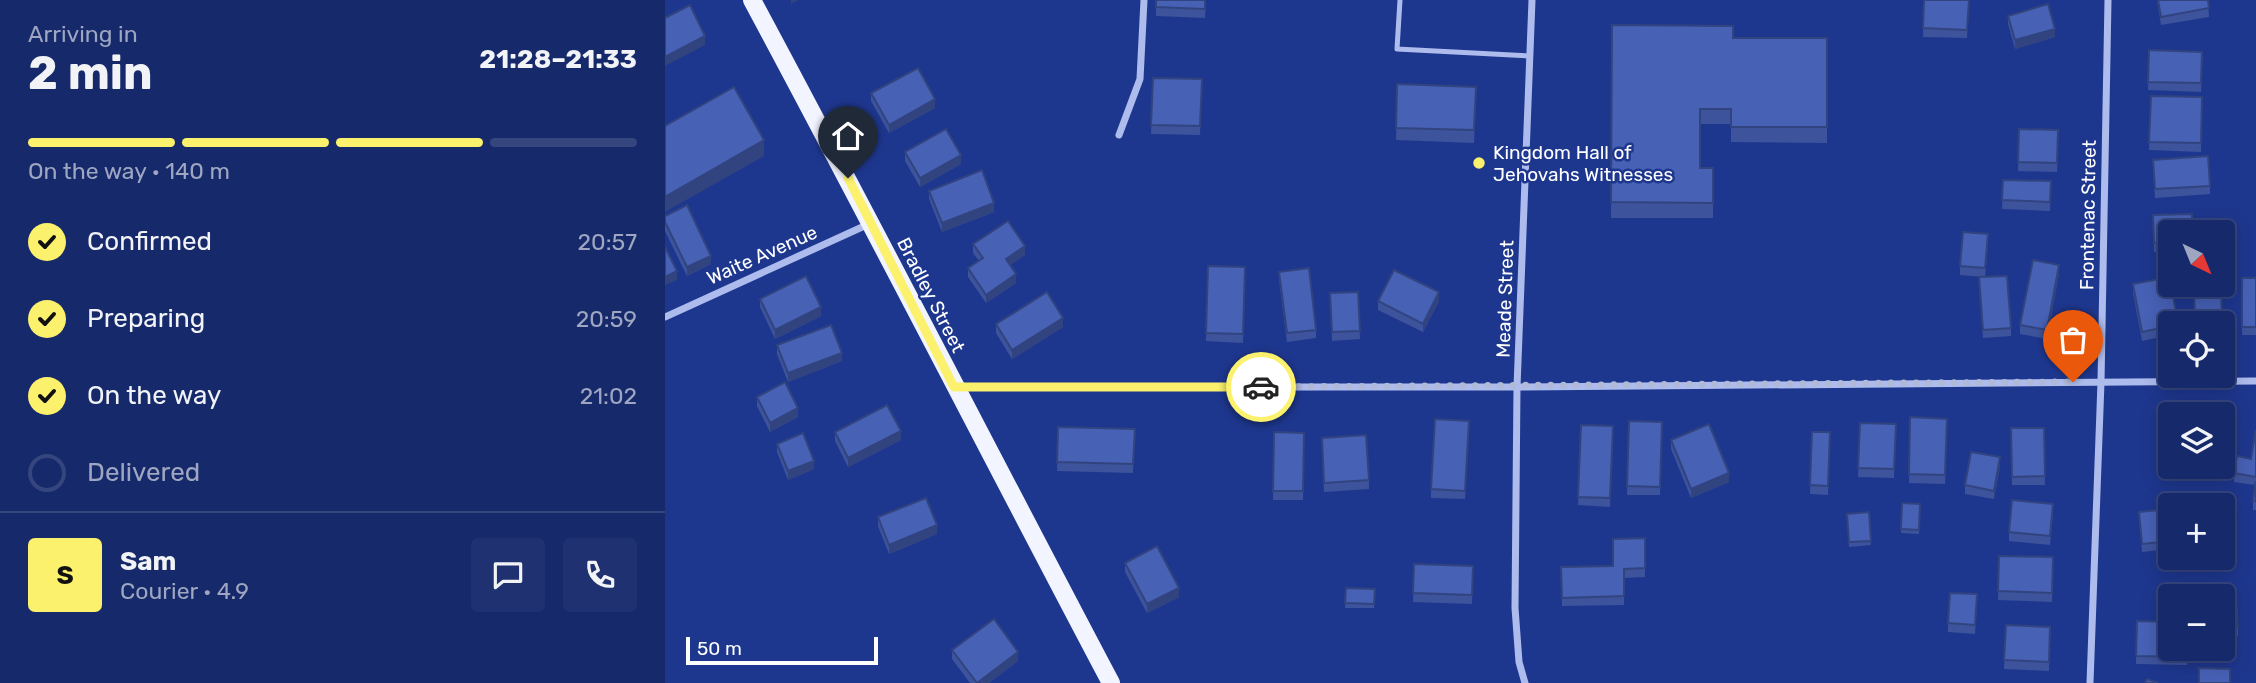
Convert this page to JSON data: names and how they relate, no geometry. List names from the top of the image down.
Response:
{
  "streets": {
    "main road": ["Bradley Street"],
    "street": ["Frontenac Street", "Waite Avenue", "Meade Street"]
  },
  "crossings": [
    ["Waite Avenue", "Bradley Street"]
  ],
  "places": ["Kingdom Hall of Jehovahs Witnesses"],
  "scale_bar": "50 m",
  "north": "bottom right",
  "page": {
    "heading": ["2 min", "Arriving in", "21:28–21:33"],
    "panel": ["Sam", "Courier · 4.9"],
    "bar": "On the way · 140 m",
    "list": [
      ["Confirmed", "20:57"],
      ["Preparing", "20:59"],
      ["On the way", "21:02"],
      "Delivered"
    ],
    "map_buttons": ["+", "−"],
    "round": "S",
    "scale": "50 m"
  }
}
